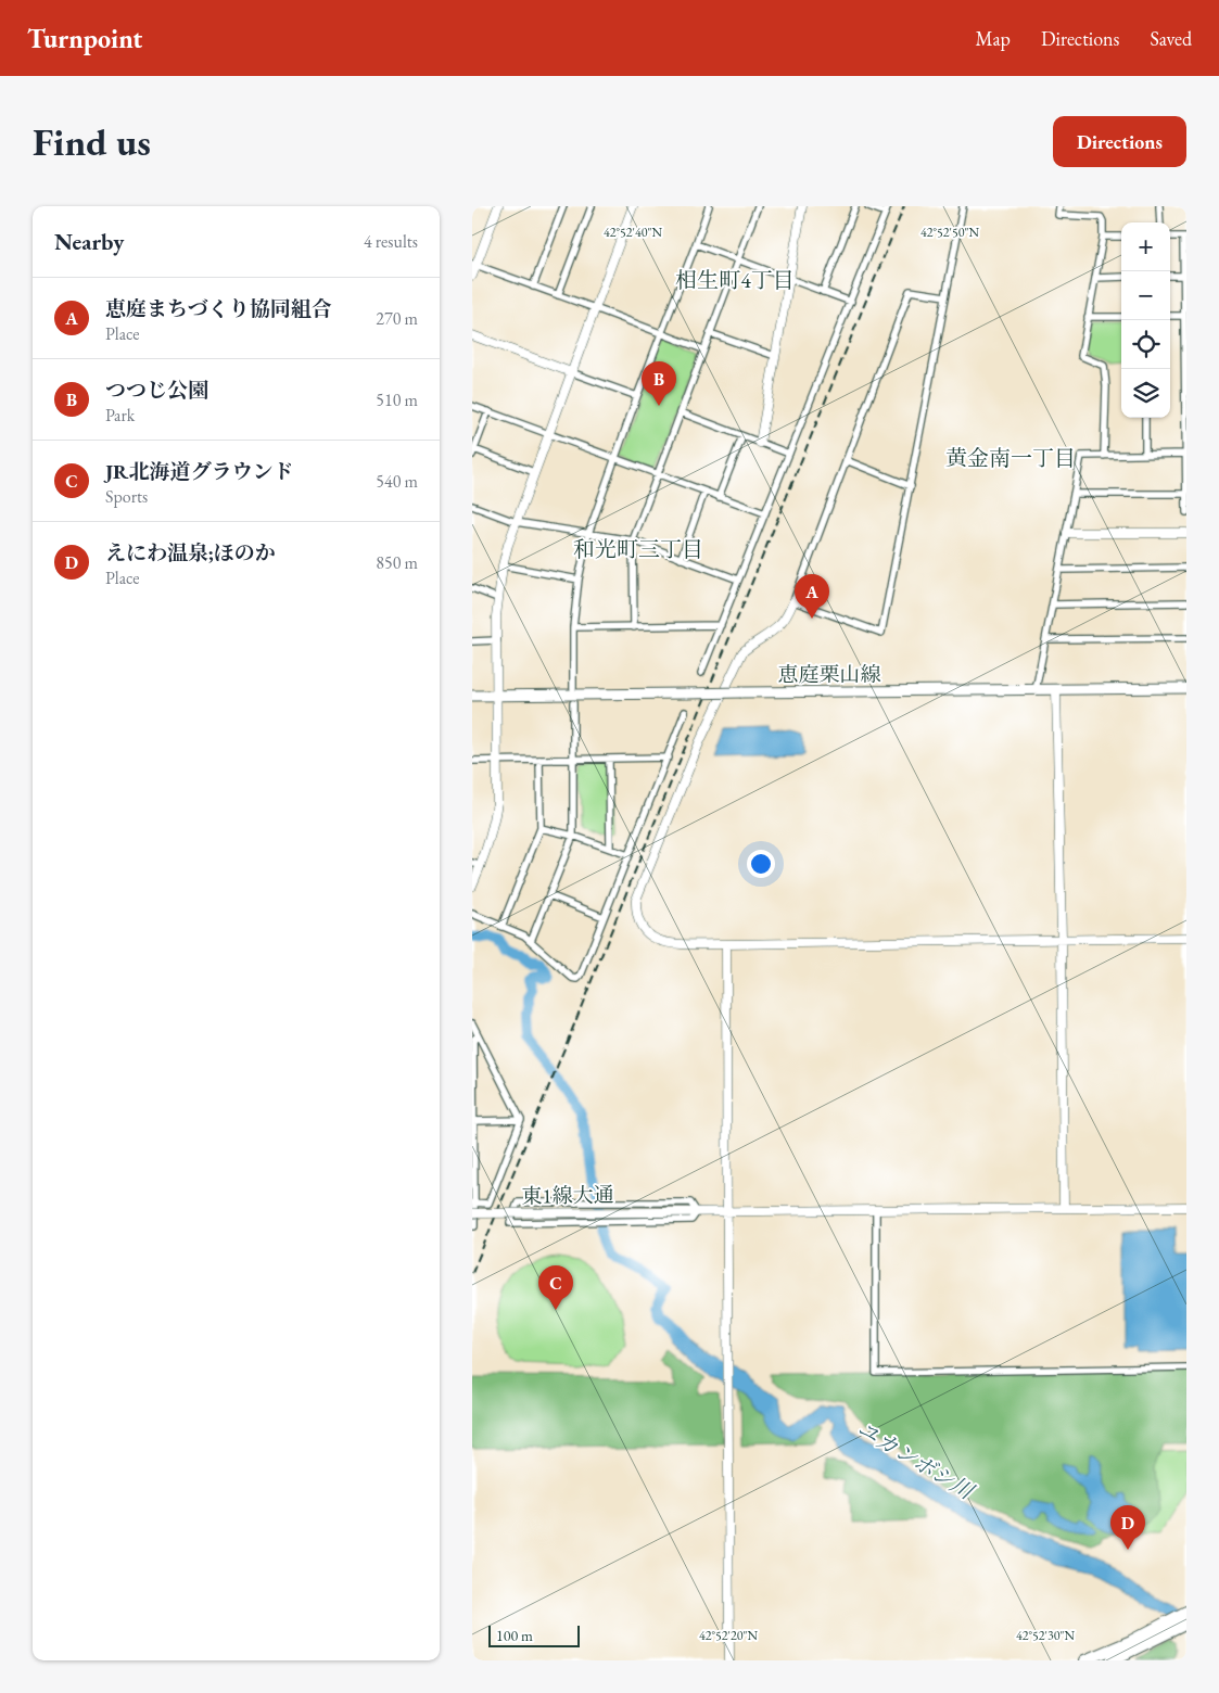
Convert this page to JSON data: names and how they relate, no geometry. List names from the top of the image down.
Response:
{
  "streets": {
    "main road": ["恵庭栗山線"],
    "street": ["東1線大通"]
  },
  "districts": ["相生町4丁目", "黄金南一丁目", "和光町三丁目"],
  "water": ["ユカンボシ川"],
  "scale_bar": "100 m",
  "page": {
    "header": "Turnpoint",
    "nav": ["Map", "Directions", "Saved"],
    "buttons": "Directions",
    "title": "Find us",
    "heading": ["Nearby", "4 results"],
    "map_buttons": ["+", "−"],
    "list": [
      {
        "mark": "A",
        "name": "恵庭まちづくり協同組合",
        "note": "Place",
        "value": "270 m"
      },
      {
        "mark": "B",
        "name": "つつじ公園",
        "note": "Park",
        "value": "510 m"
      },
      {
        "mark": "C",
        "name": "JR北海道グラウンド",
        "note": "Sports",
        "value": "540 m"
      },
      {
        "mark": "D",
        "name": "えにわ温泉;ほのか",
        "note": "Place",
        "value": "850 m"
      }
    ],
    "pins": [
      "B",
      "A",
      "C",
      "D"
    ],
    "scale": "100 m"
  },
  "coordinates": [
    "42°52'40\"N",
    "42°52'50\"N",
    "42°52'20\"N",
    "42°52'30\"N"
  ]
}
